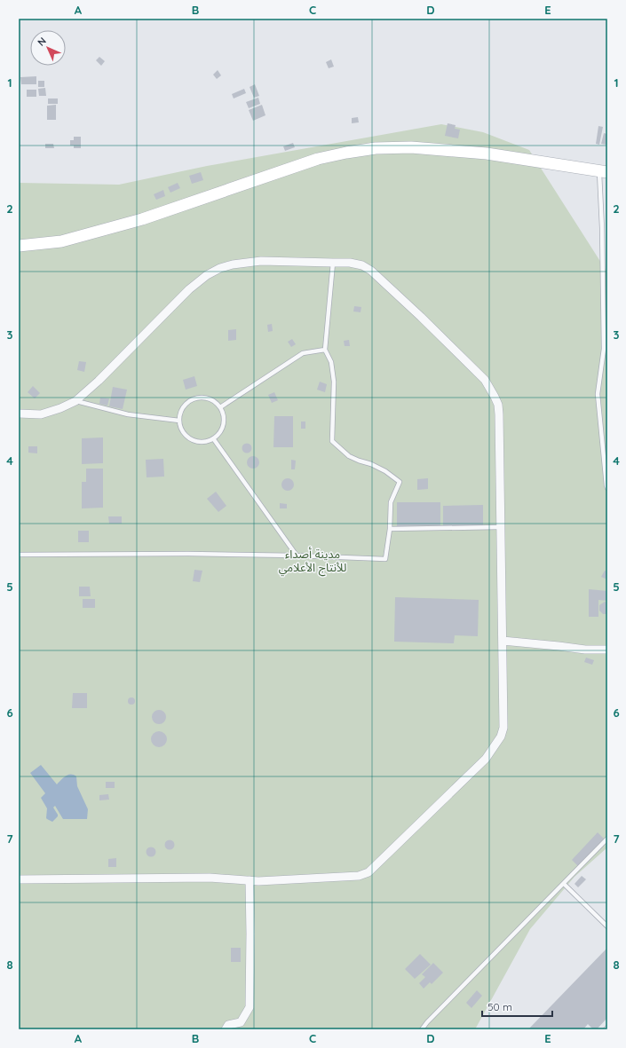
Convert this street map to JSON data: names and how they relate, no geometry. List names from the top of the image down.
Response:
{
  "parks": ["مدينة أصداء للأنتاج الأعلامي"],
  "scale_bar": "50 m",
  "north": "top left",
  "grid": {
    "columns": [
      "A",
      "B",
      "C",
      "D",
      "E"
    ],
    "rows": [
      "1",
      "2",
      "3",
      "4",
      "5",
      "6",
      "7",
      "8"
    ]
  }
}
